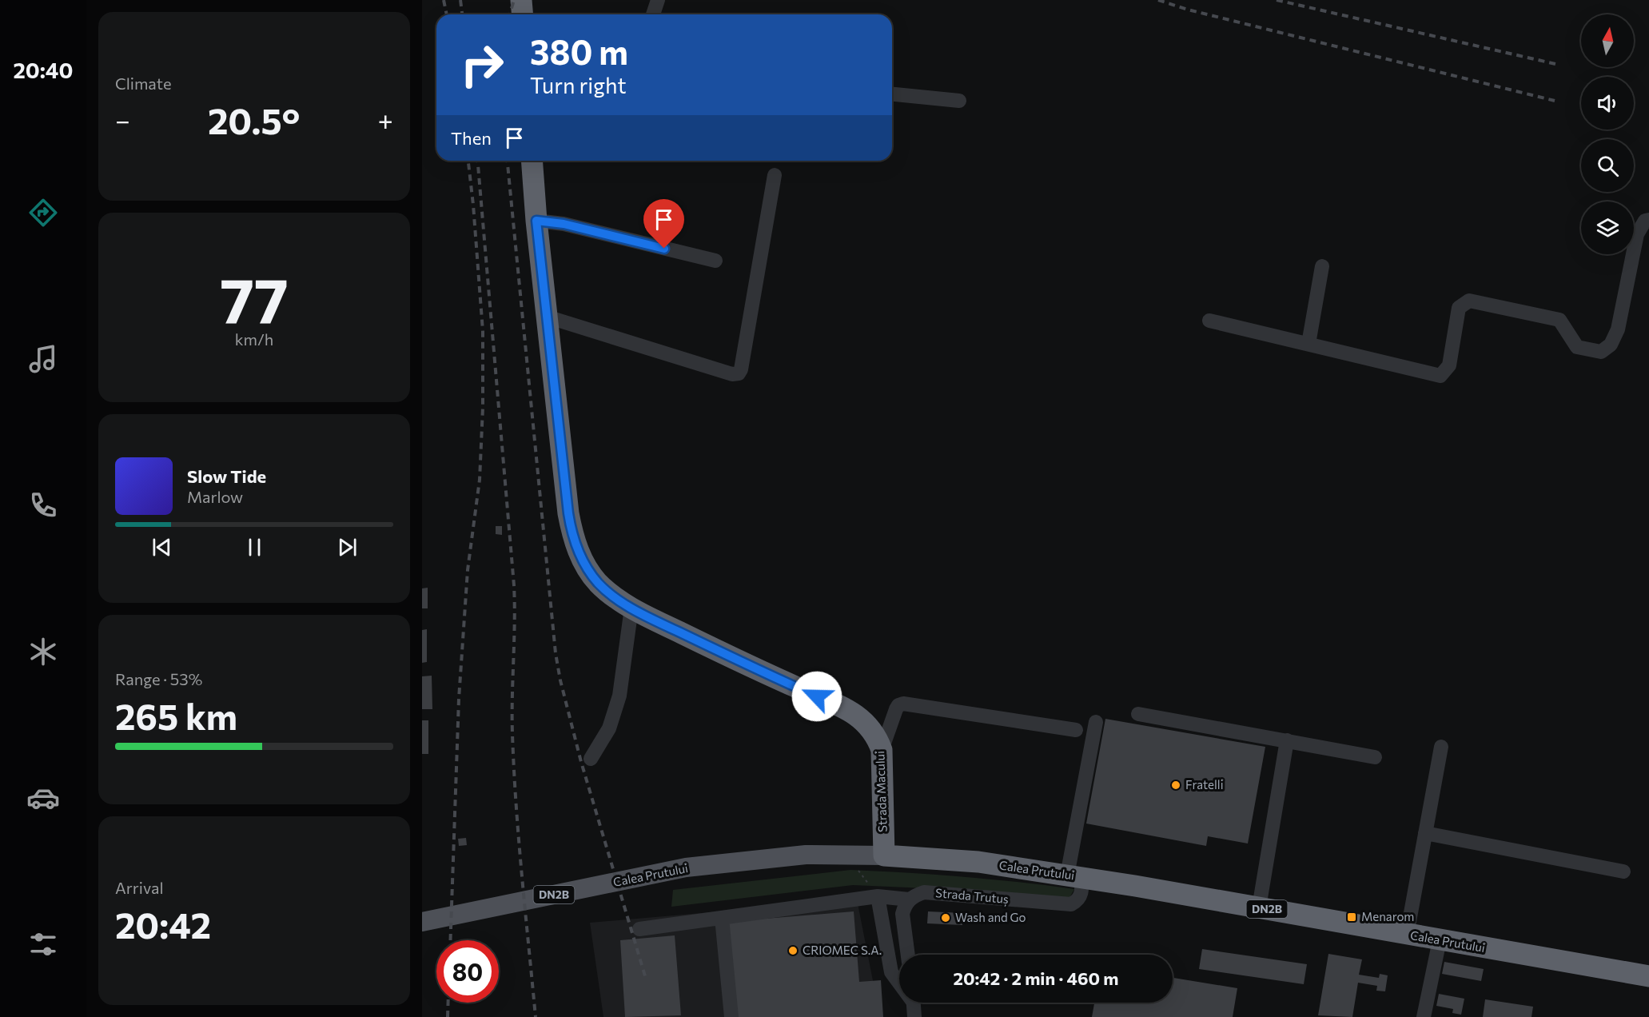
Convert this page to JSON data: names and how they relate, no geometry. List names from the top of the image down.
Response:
{
  "streets": {
    "highway": ["Strada Macului", "Calea Prutului", "DN2B"],
    "street": ["Strada Trutuș"]
  },
  "crossings": [
    ["Strada Macului", "Calea Prutului"],
    ["Calea Prutului", "Strada Trutuș"]
  ],
  "places": {
    "other": ["Fratelli", "Wash and Go", "CRIOMEC S.A."],
    "transit": ["Menarom"]
  },
  "north": "top",
  "page": {
    "tabs": "20:40",
    "tile": [
      "Climate",
      ["77", "km/h"],
      ["Range · 53%", "265 km"],
      ["Arrival", "20:42"]
    ],
    "turn": ["380 m", "Turn right"],
    "heat": ["−", "20.5°", "+"],
    "then": "Then",
    "song": ["Slow Tide", "Marlow"],
    "limit": "80",
    "trip": "20:42 · 2 min · 460 m"
  }
}
